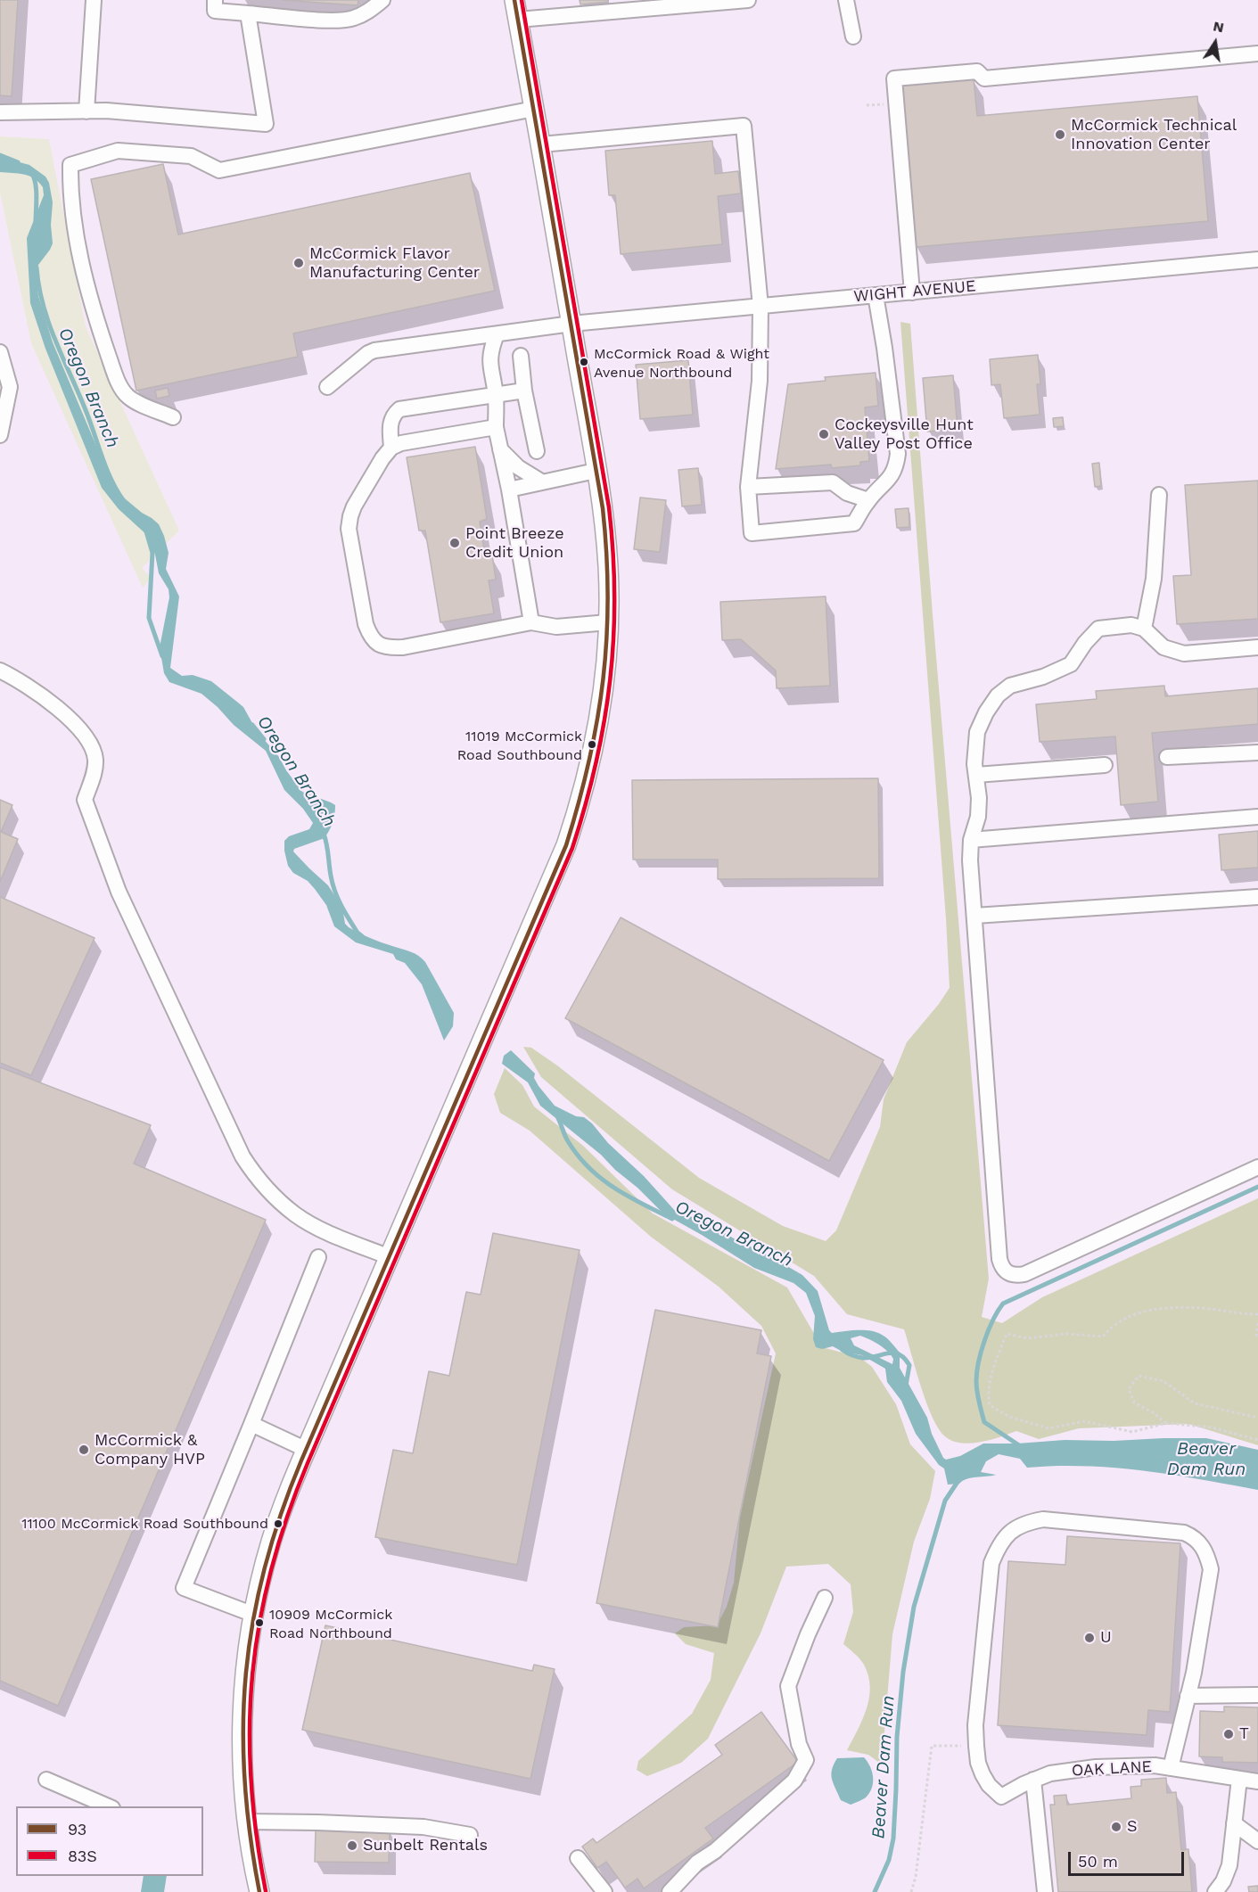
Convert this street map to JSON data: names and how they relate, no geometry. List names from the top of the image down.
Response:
{
  "streets": {
    "street": ["WIGHT AVENUE", "OAK LANE"]
  },
  "water": ["Oregon Branch", "Beaver Dam Run"],
  "places": [
    "McCormick Technical Innovation Center",
    "McCormick Flavor Manufacturing Center",
    "McCormick Road & Wight Avenue Northbound",
    "Cockeysville Hunt Valley Post Office",
    "Point Breeze Credit Union",
    "11019 McCormick Road Southbound",
    "McCormick & Company HVP",
    "11100 McCormick Road Southbound",
    "10909 McCormick Road Northbound",
    "U",
    "T",
    "S",
    "Sunbelt Rentals"
  ],
  "lines": ["transit line 93", "transit line 83S"],
  "legend": ["93", "83S"],
  "scale_bar": "50 m",
  "north": "top"
}
